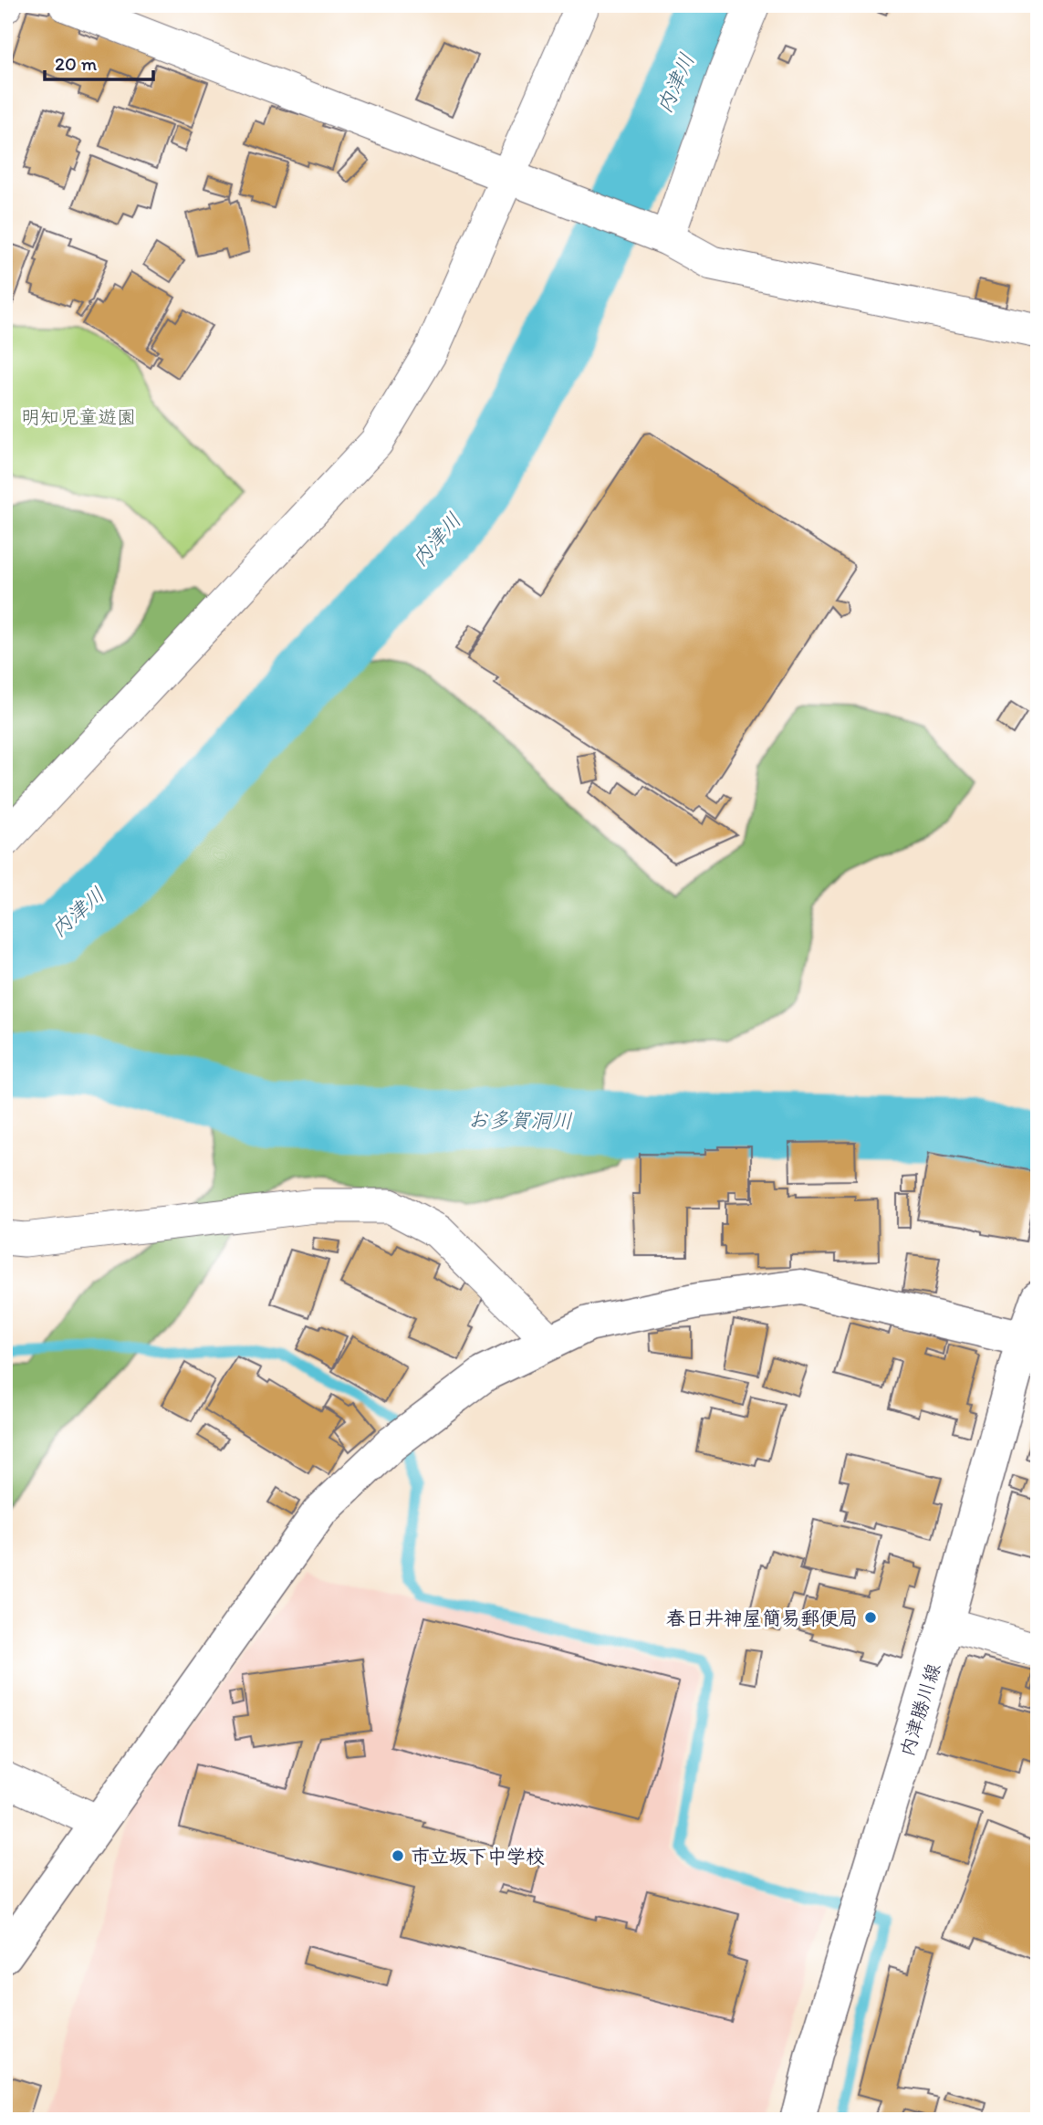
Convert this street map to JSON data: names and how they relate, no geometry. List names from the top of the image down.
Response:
{
  "streets": {
    "street": ["内津勝川線"]
  },
  "water": ["内津川", "お多賀洞川"],
  "parks": ["明知児童遊園"],
  "places": ["春日井神屋簡易郵便局", "市立坂下中学校"],
  "scale_bar": "20 m"
}
